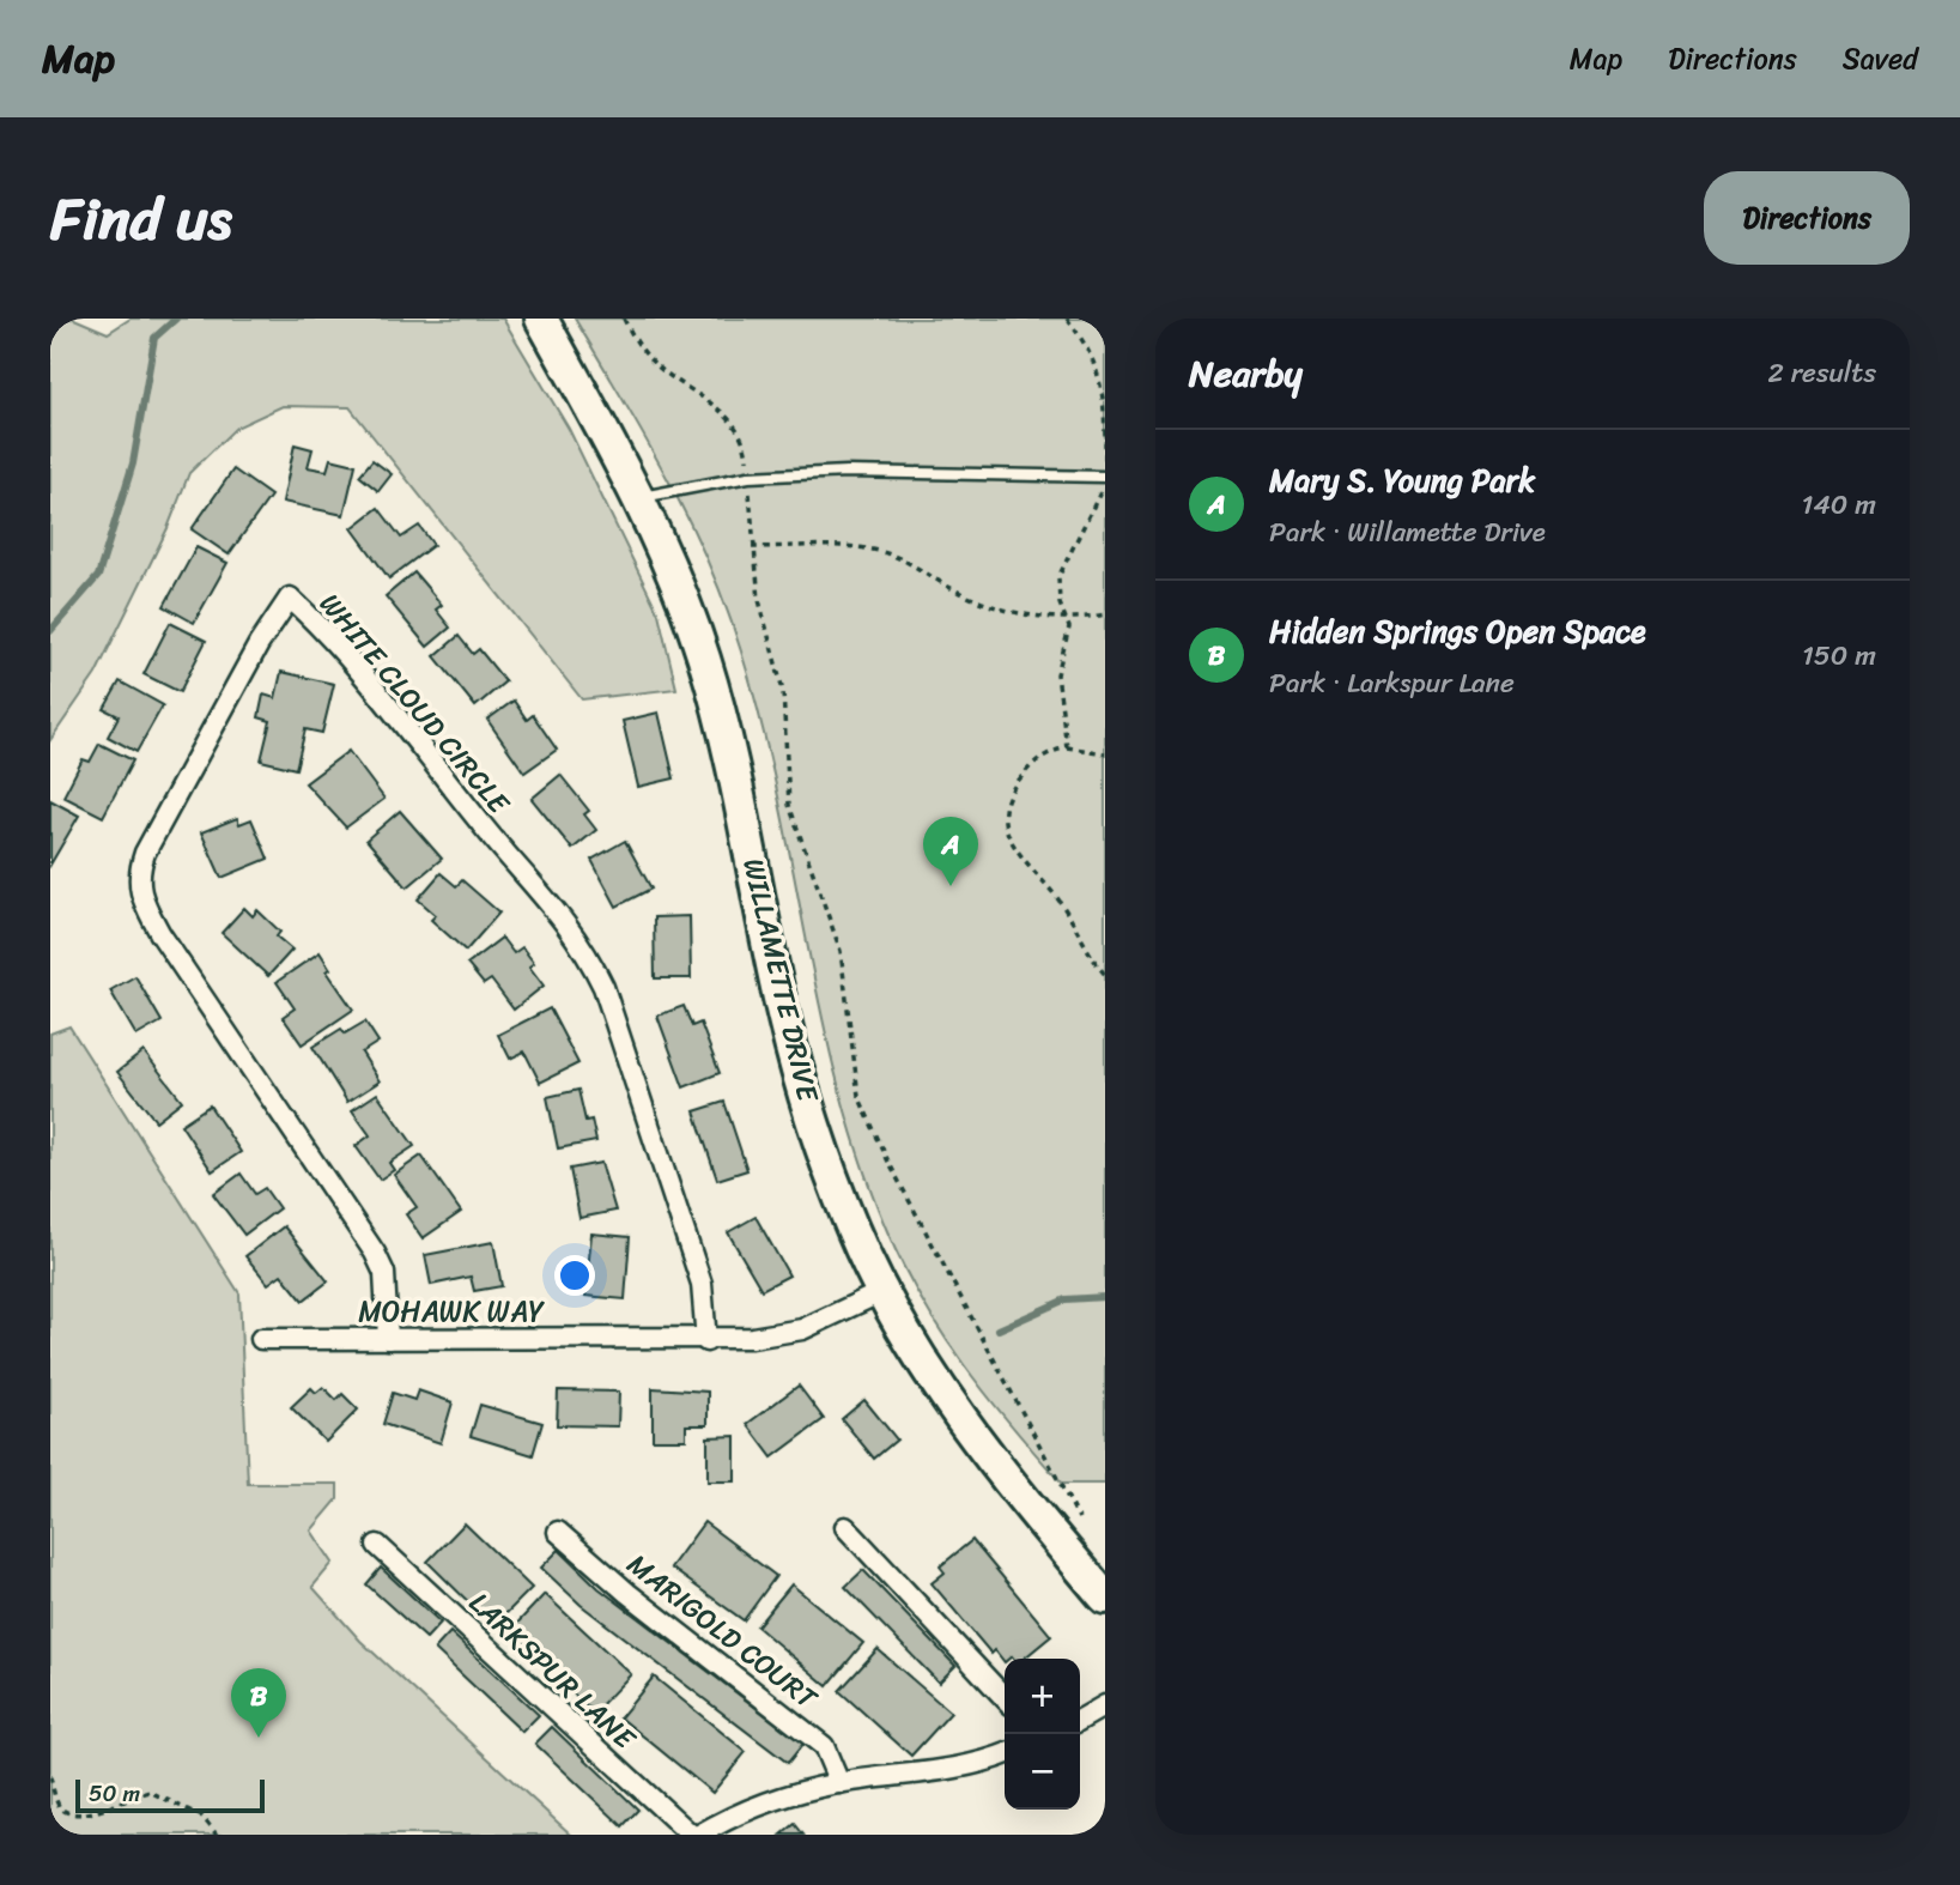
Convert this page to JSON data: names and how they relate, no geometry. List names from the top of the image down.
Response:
{
  "streets": {
    "main road": ["WILLAMETTE DRIVE"],
    "street": [
      "WHITE CLOUD CIRCLE",
      "MOHAWK WAY",
      "MARIGOLD COURT",
      "LARKSPUR LANE"
    ]
  },
  "crossings": [
    ["WHITE CLOUD CIRCLE", "MOHAWK WAY"],
    ["WILLAMETTE DRIVE", "MOHAWK WAY"]
  ],
  "scale_bar": "50 m",
  "page": {
    "header": "Map",
    "nav": ["Map", "Directions", "Saved"],
    "title": "Find us",
    "buttons": "Directions",
    "heading": ["Nearby", "2 results"],
    "list": [
      {
        "mark": "A",
        "name": "Mary S. Young Park",
        "note": "Park · Willamette Drive",
        "value": "140 m"
      },
      {
        "mark": "B",
        "name": "Hidden Springs Open Space",
        "note": "Park · Larkspur Lane",
        "value": "150 m"
      }
    ],
    "pins": ["A", "B"],
    "map_buttons": ["+", "−"],
    "scale": "50 m"
  }
}
